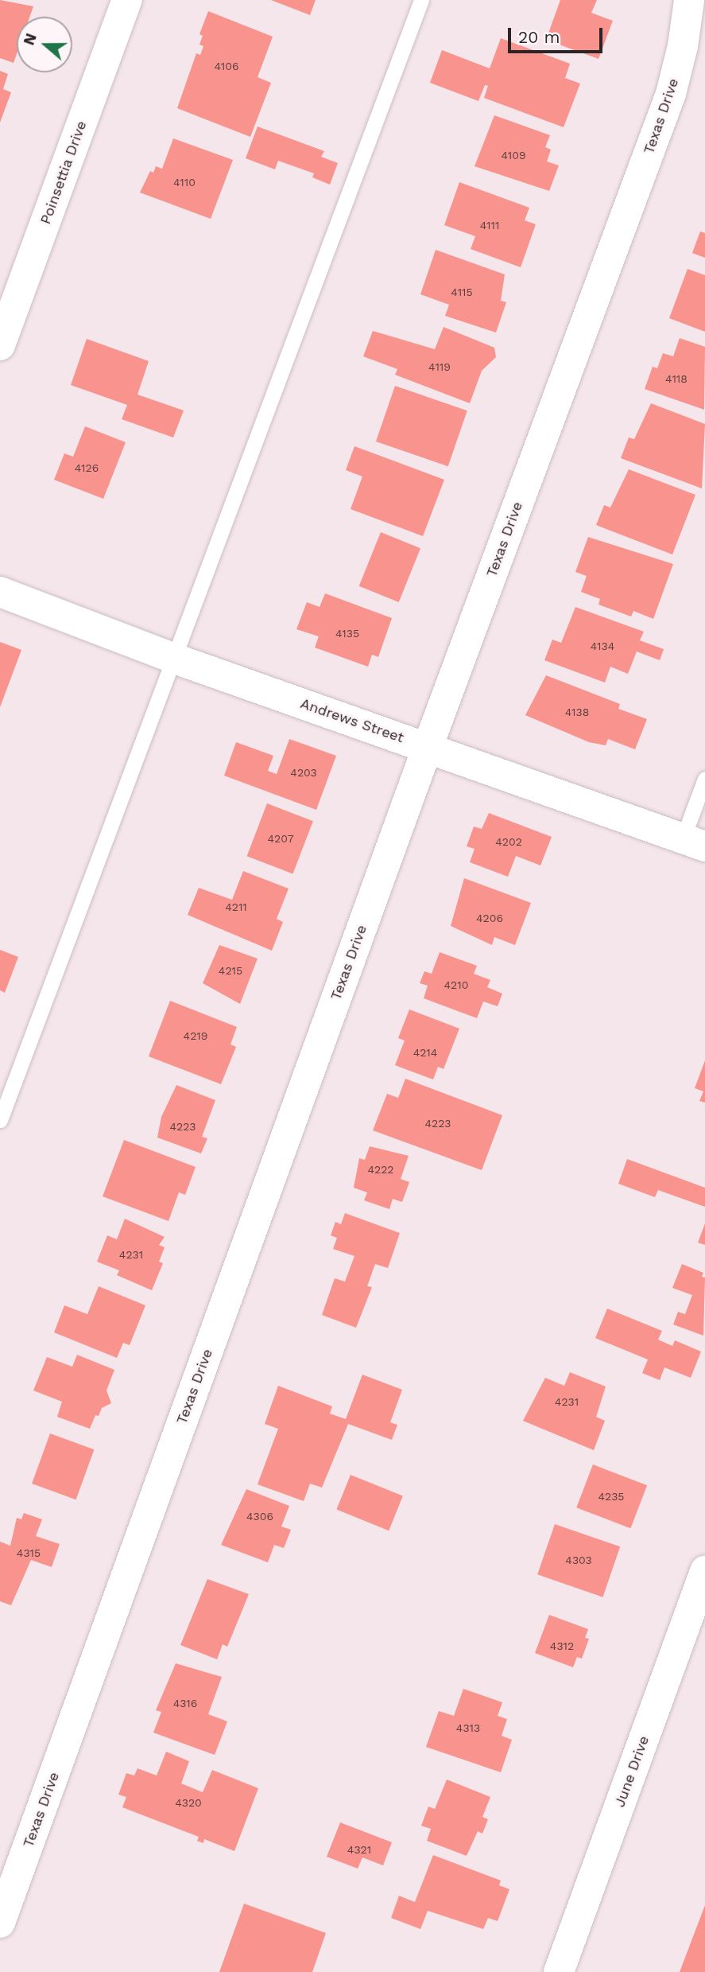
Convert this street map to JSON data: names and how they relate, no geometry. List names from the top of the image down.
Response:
{
  "streets": {
    "street": [
      "Texas Drive",
      "Poinsettia Drive",
      "Andrews Street",
      "June Drive"
    ]
  },
  "crossings": [
    ["Texas Drive", "Andrews Street"]
  ],
  "house_numbers": [
    "4106",
    "4109",
    "4110",
    "4111",
    "4115",
    "4119",
    "4118",
    "4126",
    "4135",
    "4134",
    "4138",
    "4203",
    "4207",
    "4202",
    "4211",
    "4206",
    "4215",
    "4210",
    "4219",
    "4214",
    "4223",
    "4223",
    "4222",
    "4231",
    "4231",
    "4235",
    "4306",
    "4315",
    "4303",
    "4312",
    "4316",
    "4313",
    "4320",
    "4321"
  ],
  "scale_bar": "20 m",
  "north": "left"
}
